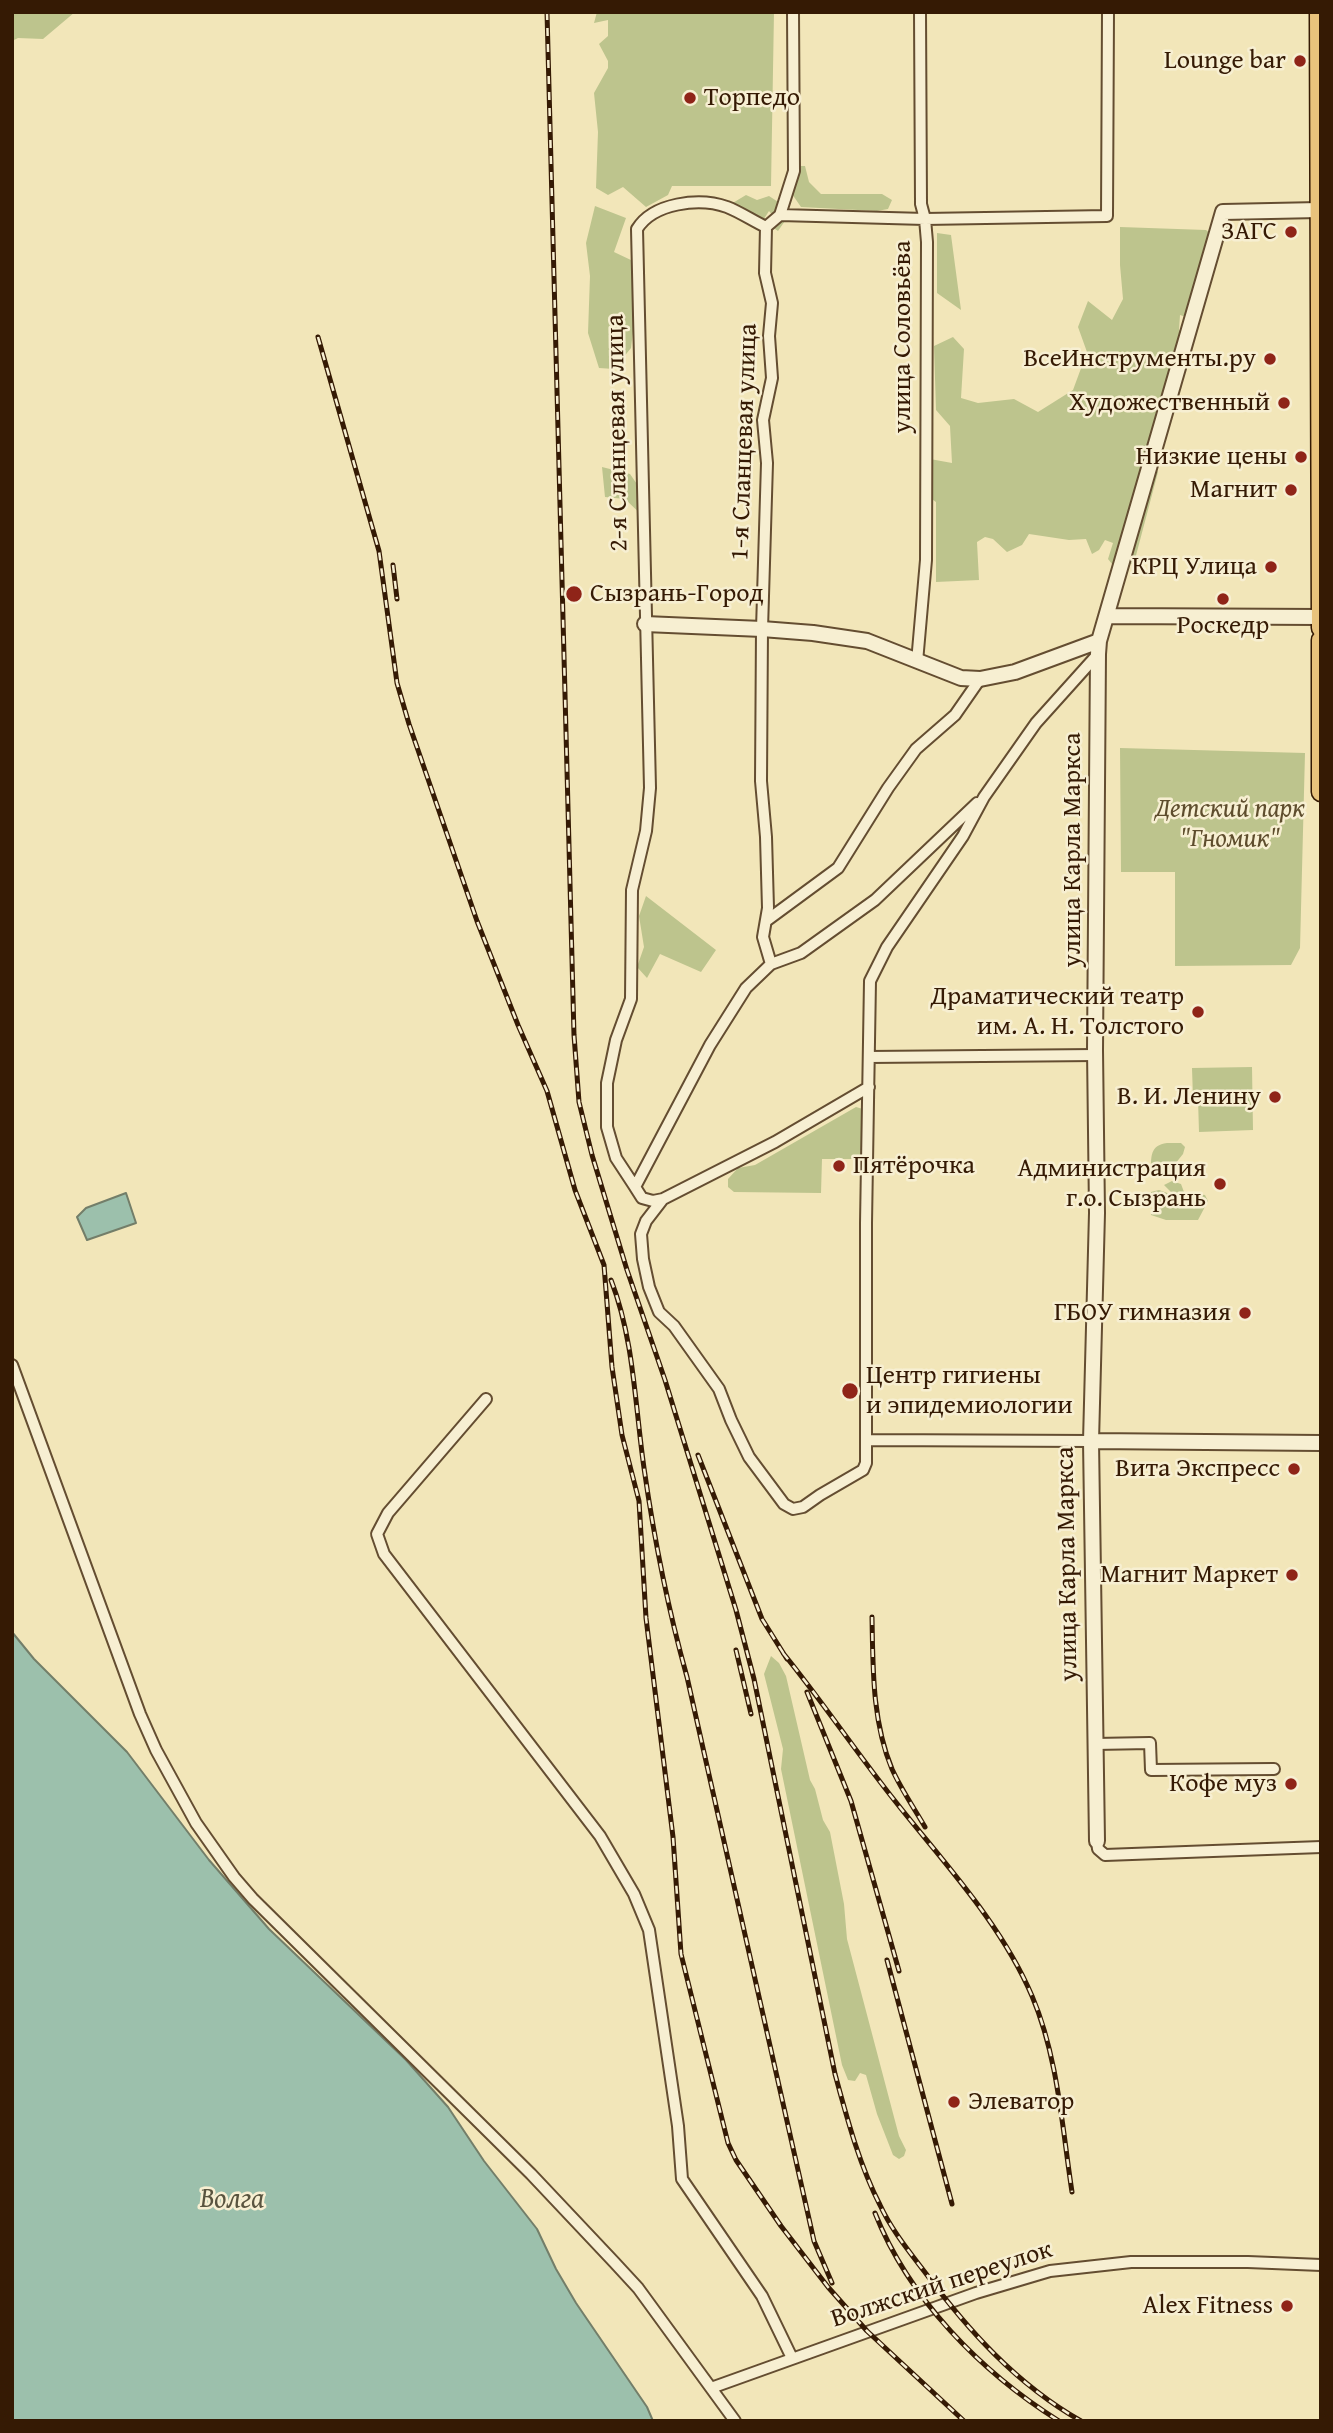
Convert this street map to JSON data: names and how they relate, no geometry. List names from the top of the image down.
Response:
{
  "streets": {
    "street": [
      "улица Соловьёва",
      "2-я Сланцевая улица",
      "1-я Сланцевая улица",
      "улица Карла Маркса",
      "Волжский переулок"
    ]
  },
  "crossings": [
    ["2-я Сланцевая улица", "1-я Сланцевая улица"]
  ],
  "water": ["Волга"],
  "parks": ["Детский парк \"Гномик\""],
  "places": [
    "Lounge bar",
    "Торпедо",
    "ЗАГС",
    "ВсеИнструменты.ру",
    "Художественный",
    "Низкие цены",
    "Магнит",
    "КРЦ Улица",
    "Сызрань-Город",
    "Роскедр",
    "Драматический театр им. А. Н. Толстого",
    "В. И. Ленину",
    "Пятёрочка",
    "Администрация г.о. Сызрань",
    "ГБОУ гимназия",
    "Центр гигиены и эпидемиологии",
    "Вита Экспресс",
    "Магнит Маркет",
    "Кофе муз",
    "Элеватор",
    "Alex Fitness"
  ]
}
